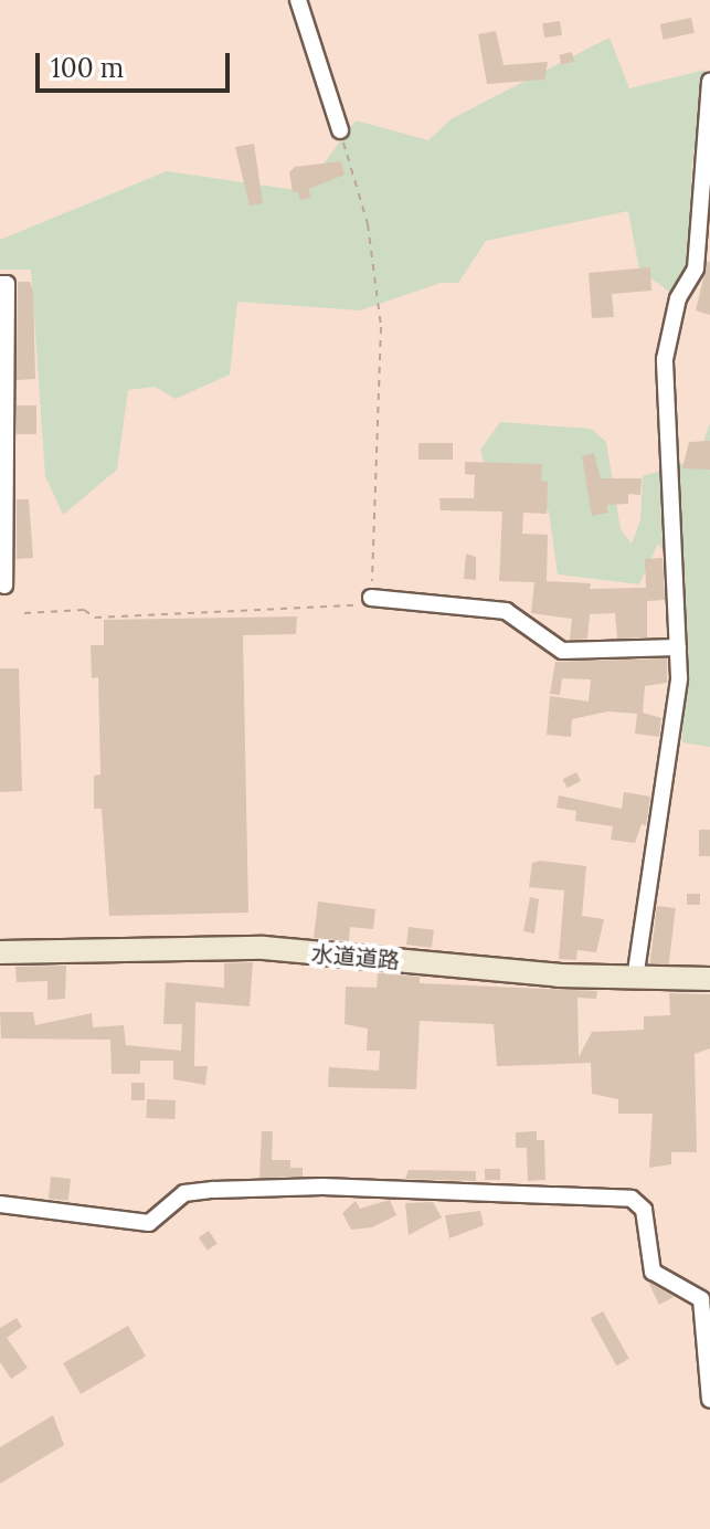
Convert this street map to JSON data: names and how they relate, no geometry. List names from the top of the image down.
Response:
{
  "streets": {
    "street": ["水道道路"]
  },
  "scale_bar": "100 m"
}
